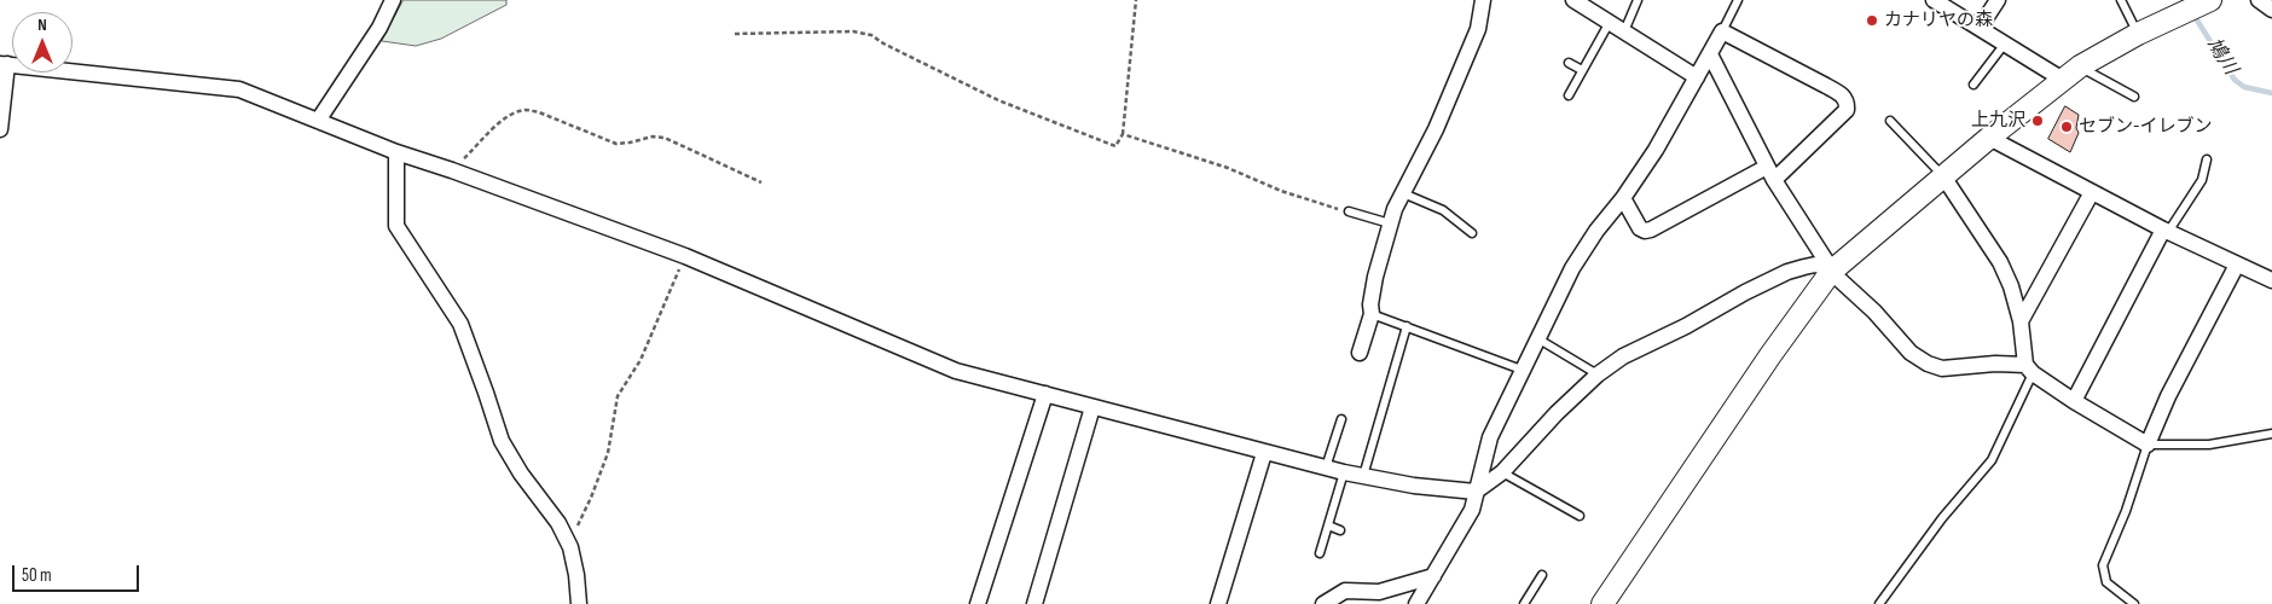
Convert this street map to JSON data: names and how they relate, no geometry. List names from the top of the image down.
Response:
{
  "water": ["鳩川"],
  "places": ["カナリヤの森", "上九沢", "セブン-イレブン"],
  "scale_bar": "50 m",
  "north": "top"
}
